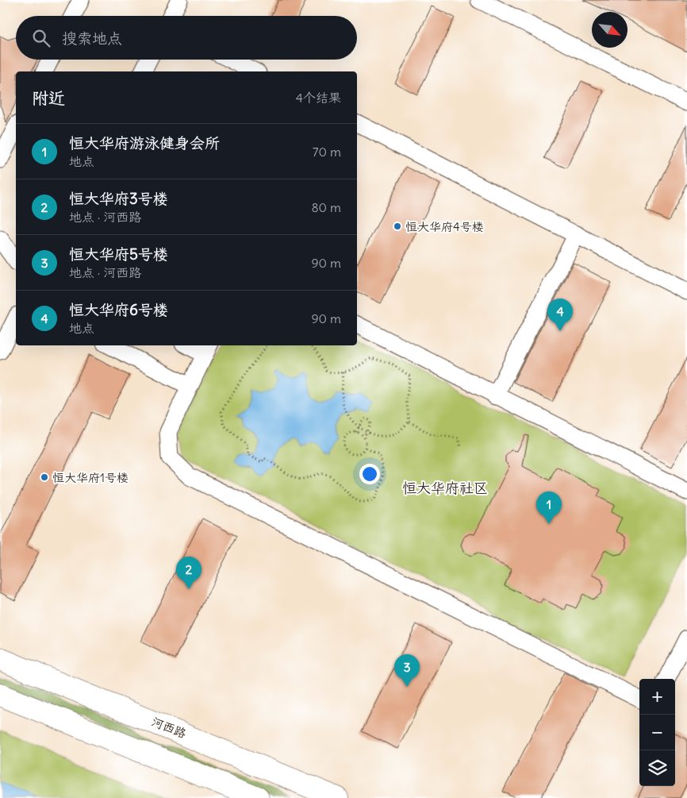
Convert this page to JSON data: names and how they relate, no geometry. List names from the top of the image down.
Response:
{
  "streets": {
    "main road": ["河西路"]
  },
  "districts": ["恒大华府社区"],
  "places": ["恒大华府4号楼", "恒大华府1号楼"],
  "north": "bottom right",
  "page": {
    "search": "搜索地点",
    "heading": ["附近", "4个结果"],
    "list": [
      {
        "mark": "1",
        "name": "恒大华府游泳健身会所",
        "note": "地点",
        "value": "70 m"
      },
      {
        "mark": "2",
        "name": "恒大华府3号楼",
        "note": "地点 · 河西路",
        "value": "80 m"
      },
      {
        "mark": "3",
        "name": "恒大华府5号楼",
        "note": "地点 · 河西路",
        "value": "90 m"
      },
      {
        "mark": "4",
        "name": "恒大华府6号楼",
        "note": "地点",
        "value": "90 m"
      }
    ],
    "pins": [
      "4",
      "1",
      "2",
      "3"
    ],
    "map_buttons": ["+", "−"]
  }
}
